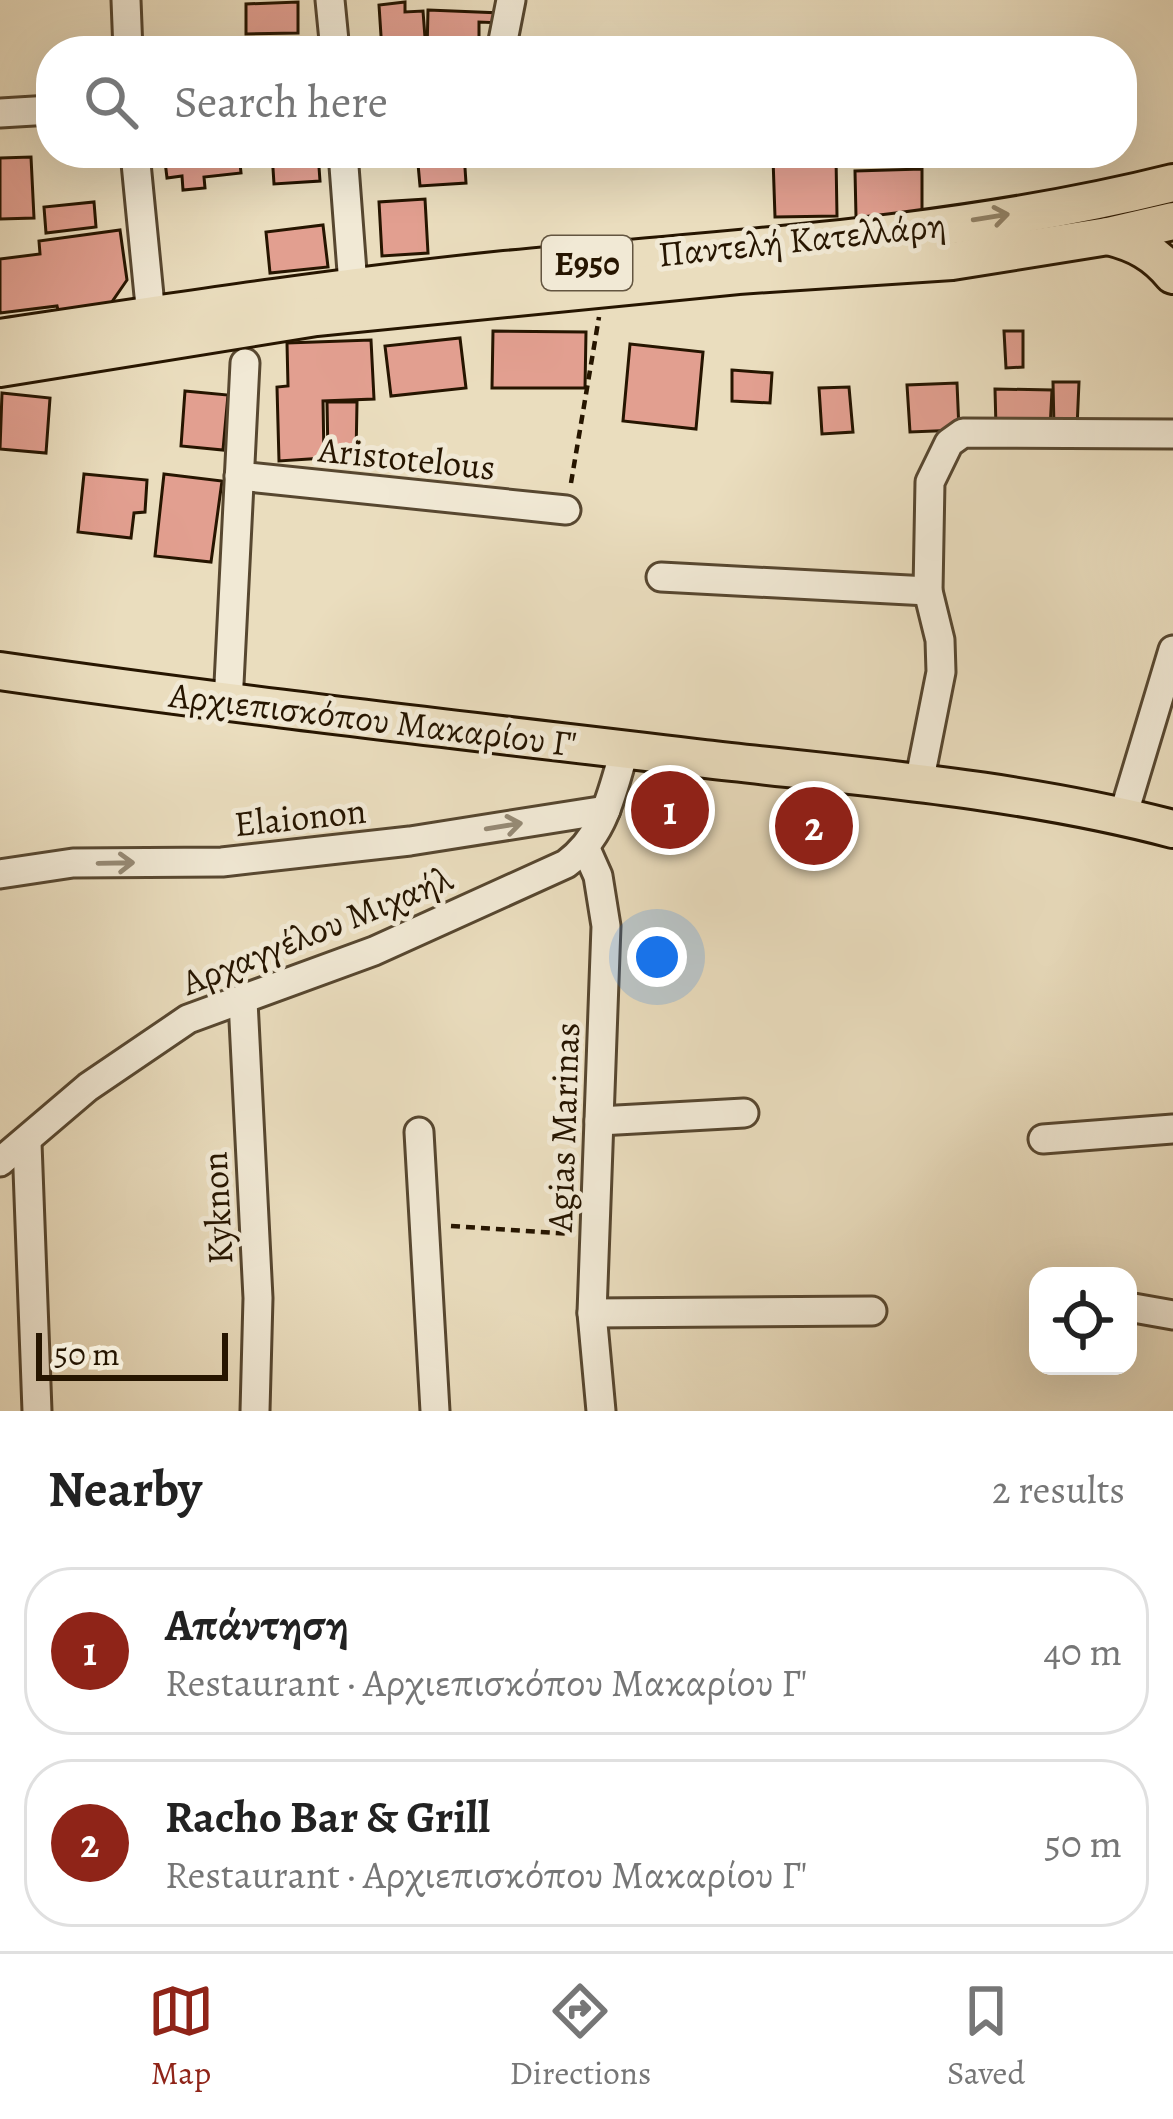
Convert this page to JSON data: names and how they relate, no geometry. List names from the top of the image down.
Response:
{
  "streets": {
    "main road": ["Παντελή Κατελλάρη", "E950", "Αρχιεπισκόπου Μακαρίου Γ'"],
    "street": [
      "Aristotelous",
      "Elaionon",
      "Αρχαγγέλου Μιχαήλ",
      "Agias Marinas",
      "Kyknon"
    ]
  },
  "crossings": [
    ["Αρχαγγέλου Μιχαήλ", "Agias Marinas"],
    ["Αρχαγγέλου Μιχαήλ", "Kyknon"]
  ],
  "one_way": ["Elaionon"],
  "scale_bar": "50 m",
  "page": {
    "search": "Search here",
    "pins": ["1", "2"],
    "scale": "50 m",
    "heading": ["Nearby", "2 results"],
    "list": [
      {
        "mark": "1",
        "name": "Απάντηση",
        "note": "Restaurant · Αρχιεπισκόπου Μακαρίου Γ'",
        "value": "40 m"
      },
      {
        "mark": "2",
        "name": "Racho Bar & Grill",
        "note": "Restaurant · Αρχιεπισκόπου Μακαρίου Γ'",
        "value": "50 m"
      }
    ],
    "nav": ["Map", "Directions", "Saved"]
  }
}
